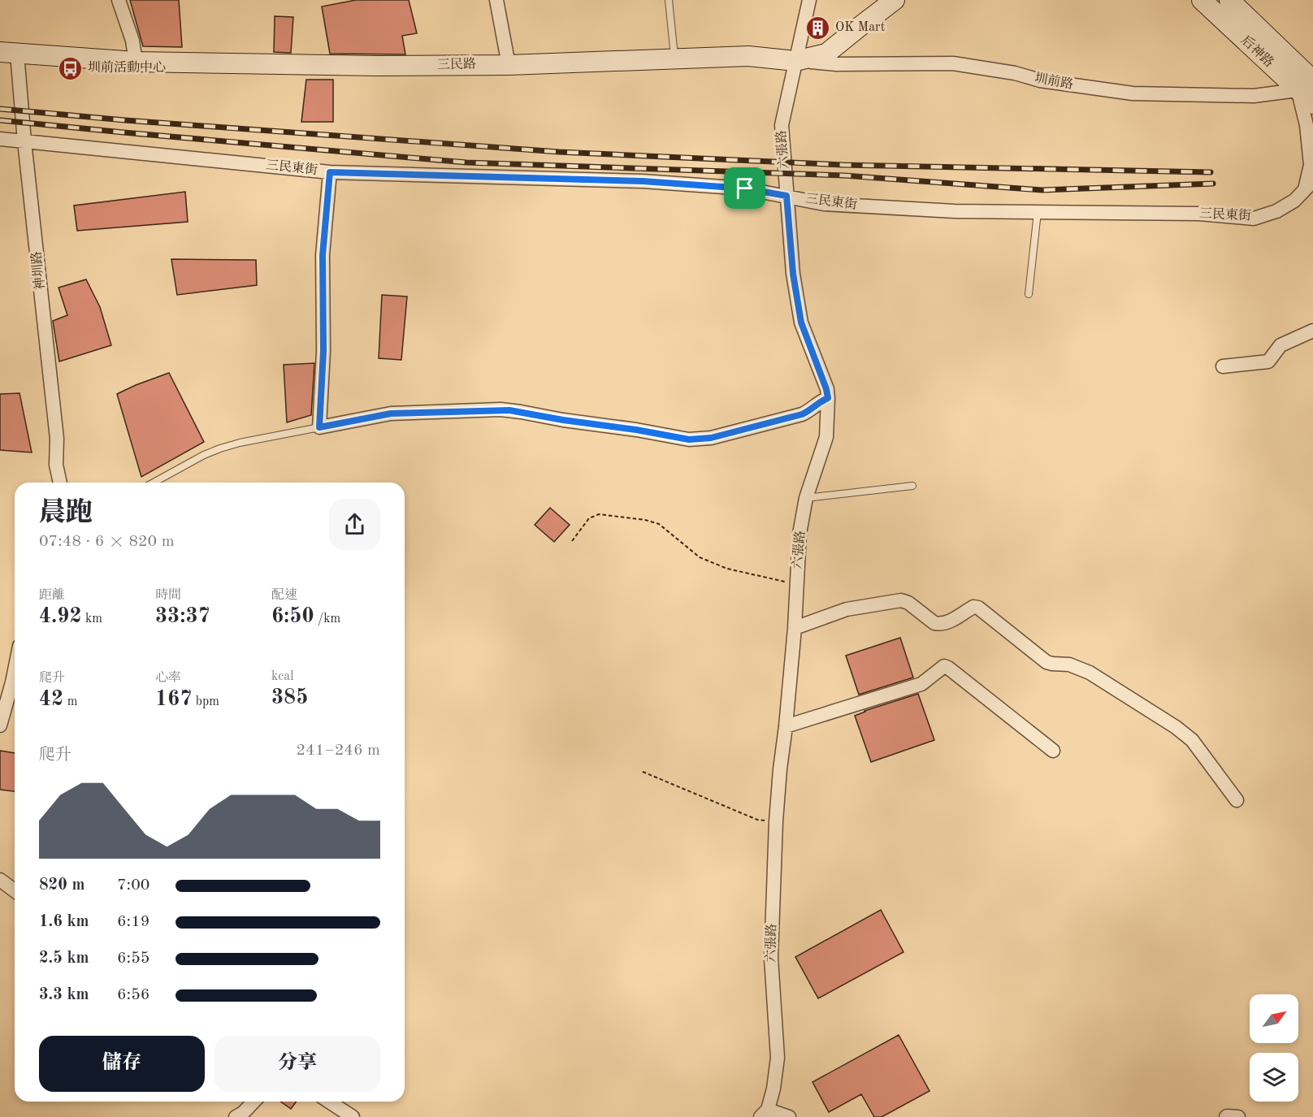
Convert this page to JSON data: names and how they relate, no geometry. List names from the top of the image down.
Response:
{
  "streets": {
    "street": [
      "后神路",
      "三民路",
      "圳前路",
      "六張路",
      "三民東街",
      "神圳路"
    ]
  },
  "crossings": [
    ["后神路", "圳前路"],
    ["后神路", "三民東街"],
    ["三民路", "圳前路"],
    ["三民路", "六張路"],
    ["三民路", "神圳路"],
    ["圳前路", "六張路"],
    ["圳前路", "三民東街"],
    ["六張路", "三民東街"],
    ["三民東街", "神圳路"]
  ],
  "places": {
    "building": ["OK Mart"],
    "bus stop": ["圳前活動中心"]
  },
  "north": "top right",
  "page": {
    "heading": ["晨跑", "07:48 · 6 × 820 m"],
    "stats": [
      ["距離", "4.92 km"],
      ["時間", "33:37"],
      ["配速", "6:50 /km"],
      ["爬升", "42 m"],
      ["心率", "167 bpm"],
      ["kcal", "385"]
    ],
    "chart": ["爬升", "241–246 m"],
    "list": [
      {
        "name": "820 m",
        "note": "7:00"
      },
      {
        "name": "1.6 km",
        "note": "6:19"
      },
      {
        "name": "2.5 km",
        "note": "6:55"
      },
      {
        "name": "3.3 km",
        "note": "6:56"
      }
    ],
    "buttons": ["儲存", "分享"]
  }
}
